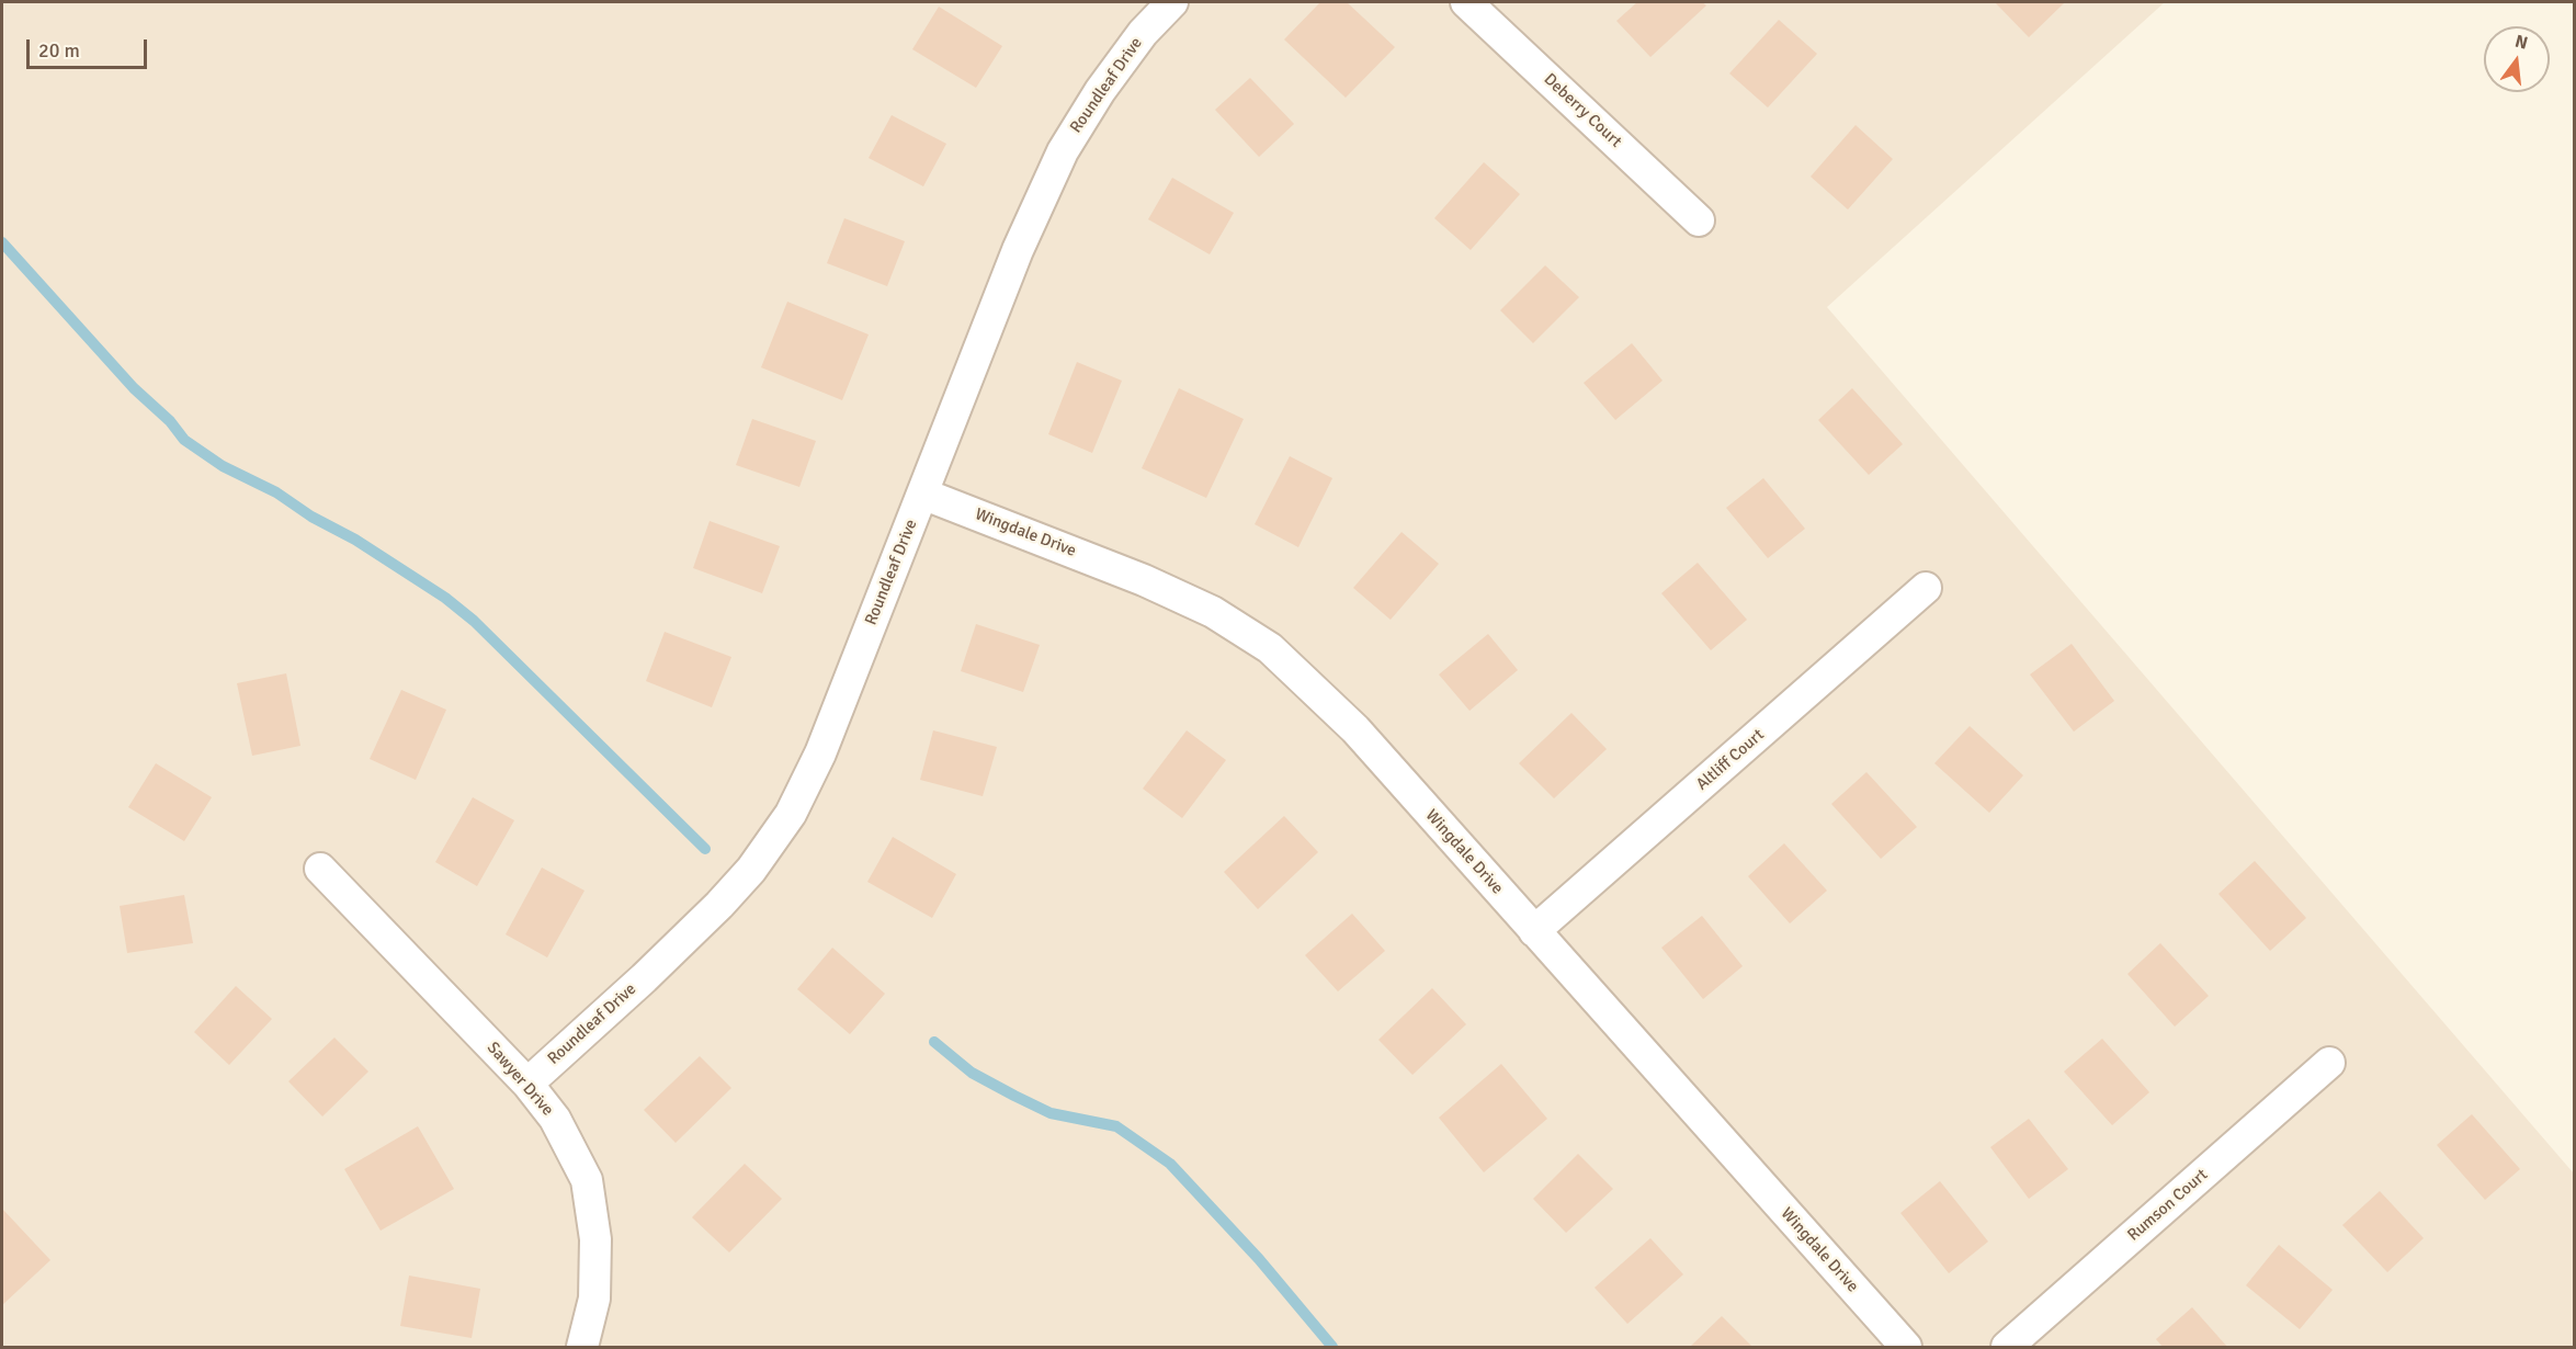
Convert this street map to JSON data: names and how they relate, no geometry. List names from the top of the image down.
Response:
{
  "streets": {
    "street": [
      "Roundleaf Drive",
      "Deberry Court",
      "Wingdale Drive",
      "Altliff Court",
      "Sawyer Drive",
      "Rumson Court"
    ]
  },
  "crossings": [
    ["Roundleaf Drive", "Wingdale Drive"],
    ["Roundleaf Drive", "Sawyer Drive"],
    ["Wingdale Drive", "Altliff Court"]
  ],
  "scale_bar": "20 m",
  "north": "top"
}
